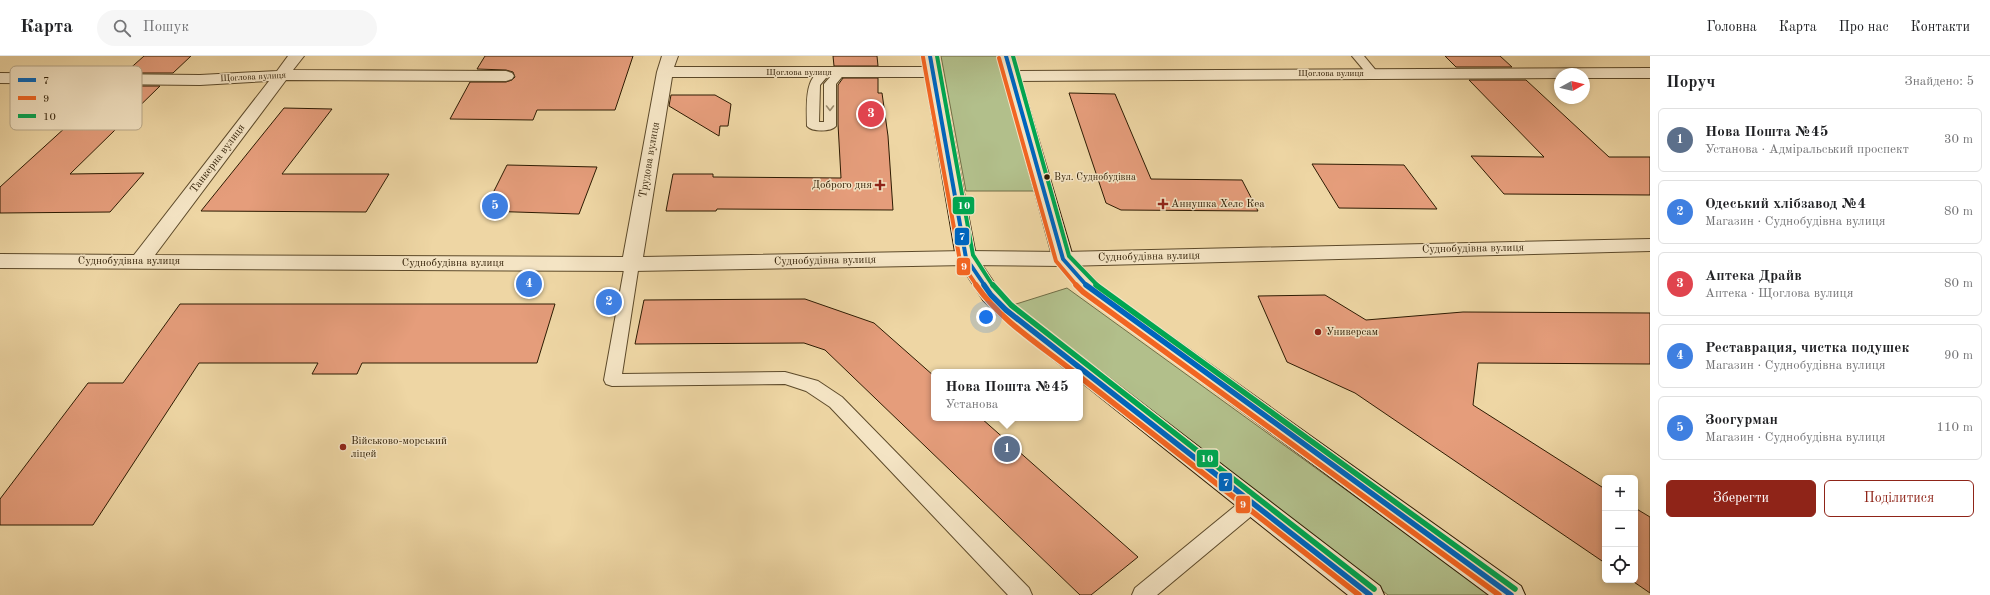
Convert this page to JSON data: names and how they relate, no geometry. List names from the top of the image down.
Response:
{
  "streets": {
    "street": [
      "Щоглова вулиця",
      "Танкерна вулиця",
      "Трудова вулиця",
      "Суднобудівна вулиця"
    ]
  },
  "crossings": [
    ["Щоглова вулиця", "Танкерна вулиця"],
    ["Щоглова вулиця", "Трудова вулиця"],
    ["Танкерна вулиця", "Суднобудівна вулиця"],
    ["Трудова вулиця", "Суднобудівна вулиця"]
  ],
  "places": {
    "other": ["Вул. Суднобудівна", "Универсам", "Військово-морський ліцей"],
    "health": ["Доброго дня", "Аннушка Хелс Кеа"]
  },
  "lines": ["transit line 7", "transit line 10", "transit line 9"],
  "legend": ["7", "9", "10"],
  "north": "right",
  "page": {
    "header": "Карта",
    "search": "Пошук",
    "nav": [
      "Головна",
      "Карта",
      "Про нас",
      "Контакти"
    ],
    "heading": ["Поруч", "Знайдено: 5"],
    "pins": [
      "3",
      "5",
      "4",
      "2",
      "1"
    ],
    "list": [
      {
        "mark": "1",
        "name": "Нова Пошта №45",
        "note": "Установа · Адміральський проспект",
        "value": "30 m"
      },
      {
        "mark": "2",
        "name": "Одеський хлібзавод №4",
        "note": "Магазин · Суднобудівна вулиця",
        "value": "80 m"
      },
      {
        "mark": "3",
        "name": "Аптека Драйв",
        "note": "Аптека · Щоглова вулиця",
        "value": "80 m"
      },
      {
        "mark": "4",
        "name": "Реставрация, чистка подушек",
        "note": "Магазин · Суднобудівна вулиця",
        "value": "90 m"
      },
      {
        "mark": "5",
        "name": "Зоогурман",
        "note": "Магазин · Суднобудівна вулиця",
        "value": "110 m"
      }
    ],
    "popup": ["Нова Пошта №45", "Установа"],
    "buttons": ["Зберегти", "Поділитися"],
    "map_buttons": ["+", "−"]
  }
}
